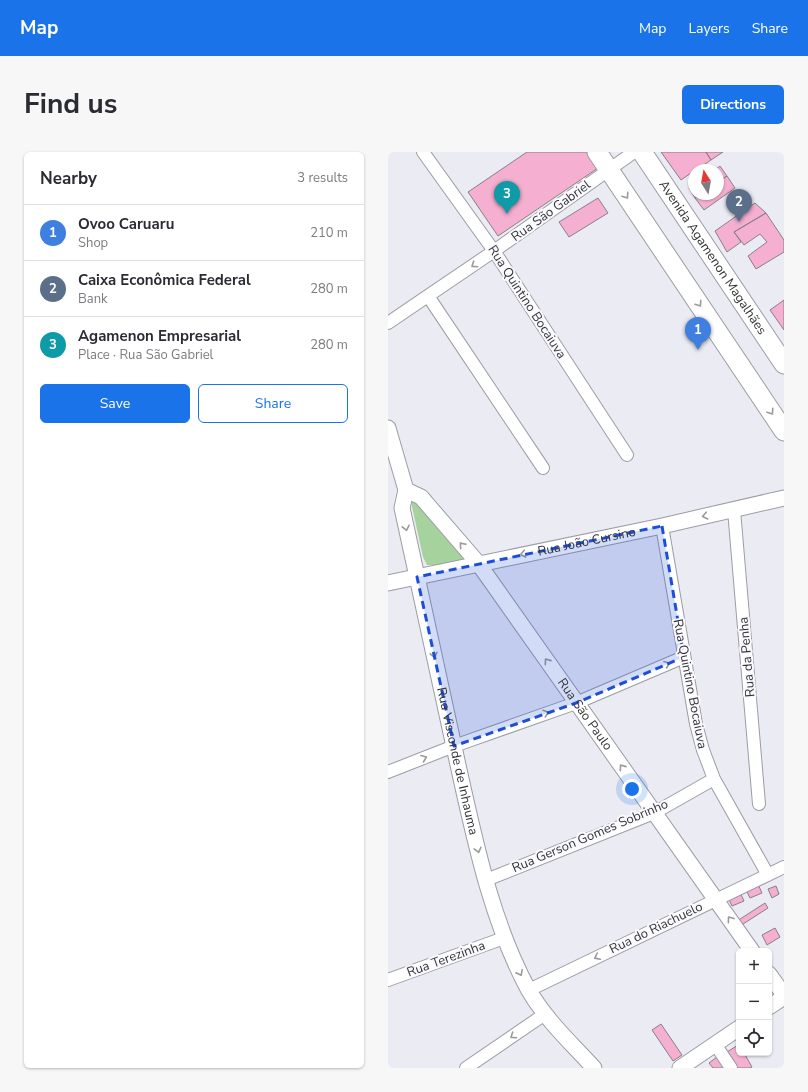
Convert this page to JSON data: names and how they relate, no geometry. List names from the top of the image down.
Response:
{
  "streets": {
    "main road": ["Avenida Agamenon Magalhães"],
    "street": [
      "Rua São Gabriel",
      "Rua Quintino Bocaiuva",
      "Rua João Cursino",
      "Rua da Penha",
      "Rua São Paulo",
      "Rua Visconde de Inhauma",
      "Rua Gerson Gomes Sobrinho",
      "Rua do Riachuelo",
      "Rua Terezinha"
    ]
  },
  "crossings": [
    ["Rua São Gabriel", "Rua Quintino Bocaiuva"],
    ["Rua Quintino Bocaiuva", "Rua João Cursino"],
    ["Rua Quintino Bocaiuva", "Rua Gerson Gomes Sobrinho"],
    ["Rua Quintino Bocaiuva", "Rua do Riachuelo"],
    ["Rua João Cursino", "Rua da Penha"],
    ["Rua João Cursino", "Rua São Paulo"],
    ["Rua João Cursino", "Rua Visconde de Inhauma"],
    ["Rua São Paulo", "Rua Visconde de Inhauma"],
    ["Rua São Paulo", "Rua Gerson Gomes Sobrinho"],
    ["Rua São Paulo", "Rua do Riachuelo"],
    ["Rua Visconde de Inhauma", "Rua Gerson Gomes Sobrinho"],
    ["Rua Visconde de Inhauma", "Rua do Riachuelo"],
    ["Rua Visconde de Inhauma", "Rua Terezinha"]
  ],
  "one_way": [
    "Rua João Cursino",
    "Rua São Paulo",
    "Rua Visconde de Inhauma",
    "Rua do Riachuelo"
  ],
  "north": "top",
  "page": {
    "header": "Map",
    "nav": ["Map", "Layers", "Share"],
    "title": "Find us",
    "buttons": [
      "Directions",
      ["Save", "Share"]
    ],
    "heading": ["Nearby", "3 results"],
    "pins": ["3", "2", "1"],
    "list": [
      {
        "mark": "1",
        "name": "Ovoo Caruaru",
        "note": "Shop",
        "value": "210 m"
      },
      {
        "mark": "2",
        "name": "Caixa Econômica Federal",
        "note": "Bank",
        "value": "280 m"
      },
      {
        "mark": "3",
        "name": "Agamenon Empresarial",
        "note": "Place · Rua São Gabriel",
        "value": "280 m"
      }
    ],
    "map_buttons": ["+", "−"]
  }
}
